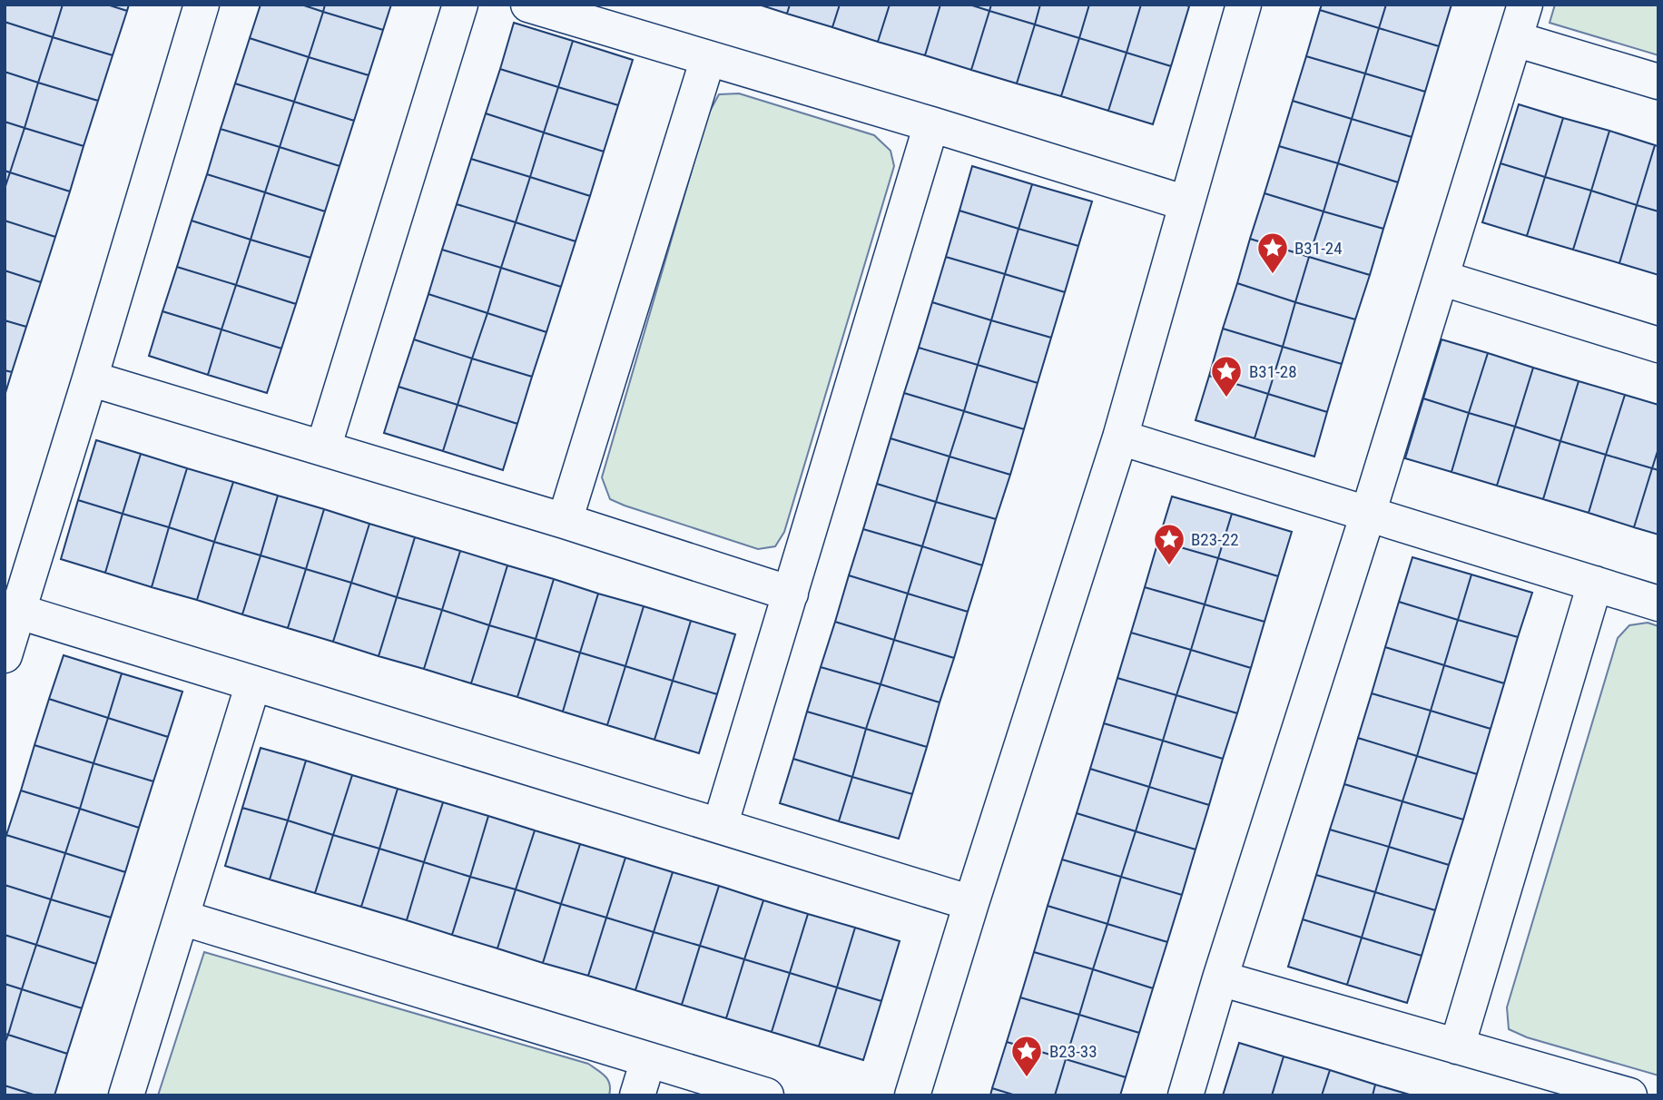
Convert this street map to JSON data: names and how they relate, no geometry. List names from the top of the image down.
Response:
{
  "places": {
    "place": [
      "B31-24",
      "B31-28",
      "B23-22",
      "B23-33"
    ]
  }
}
